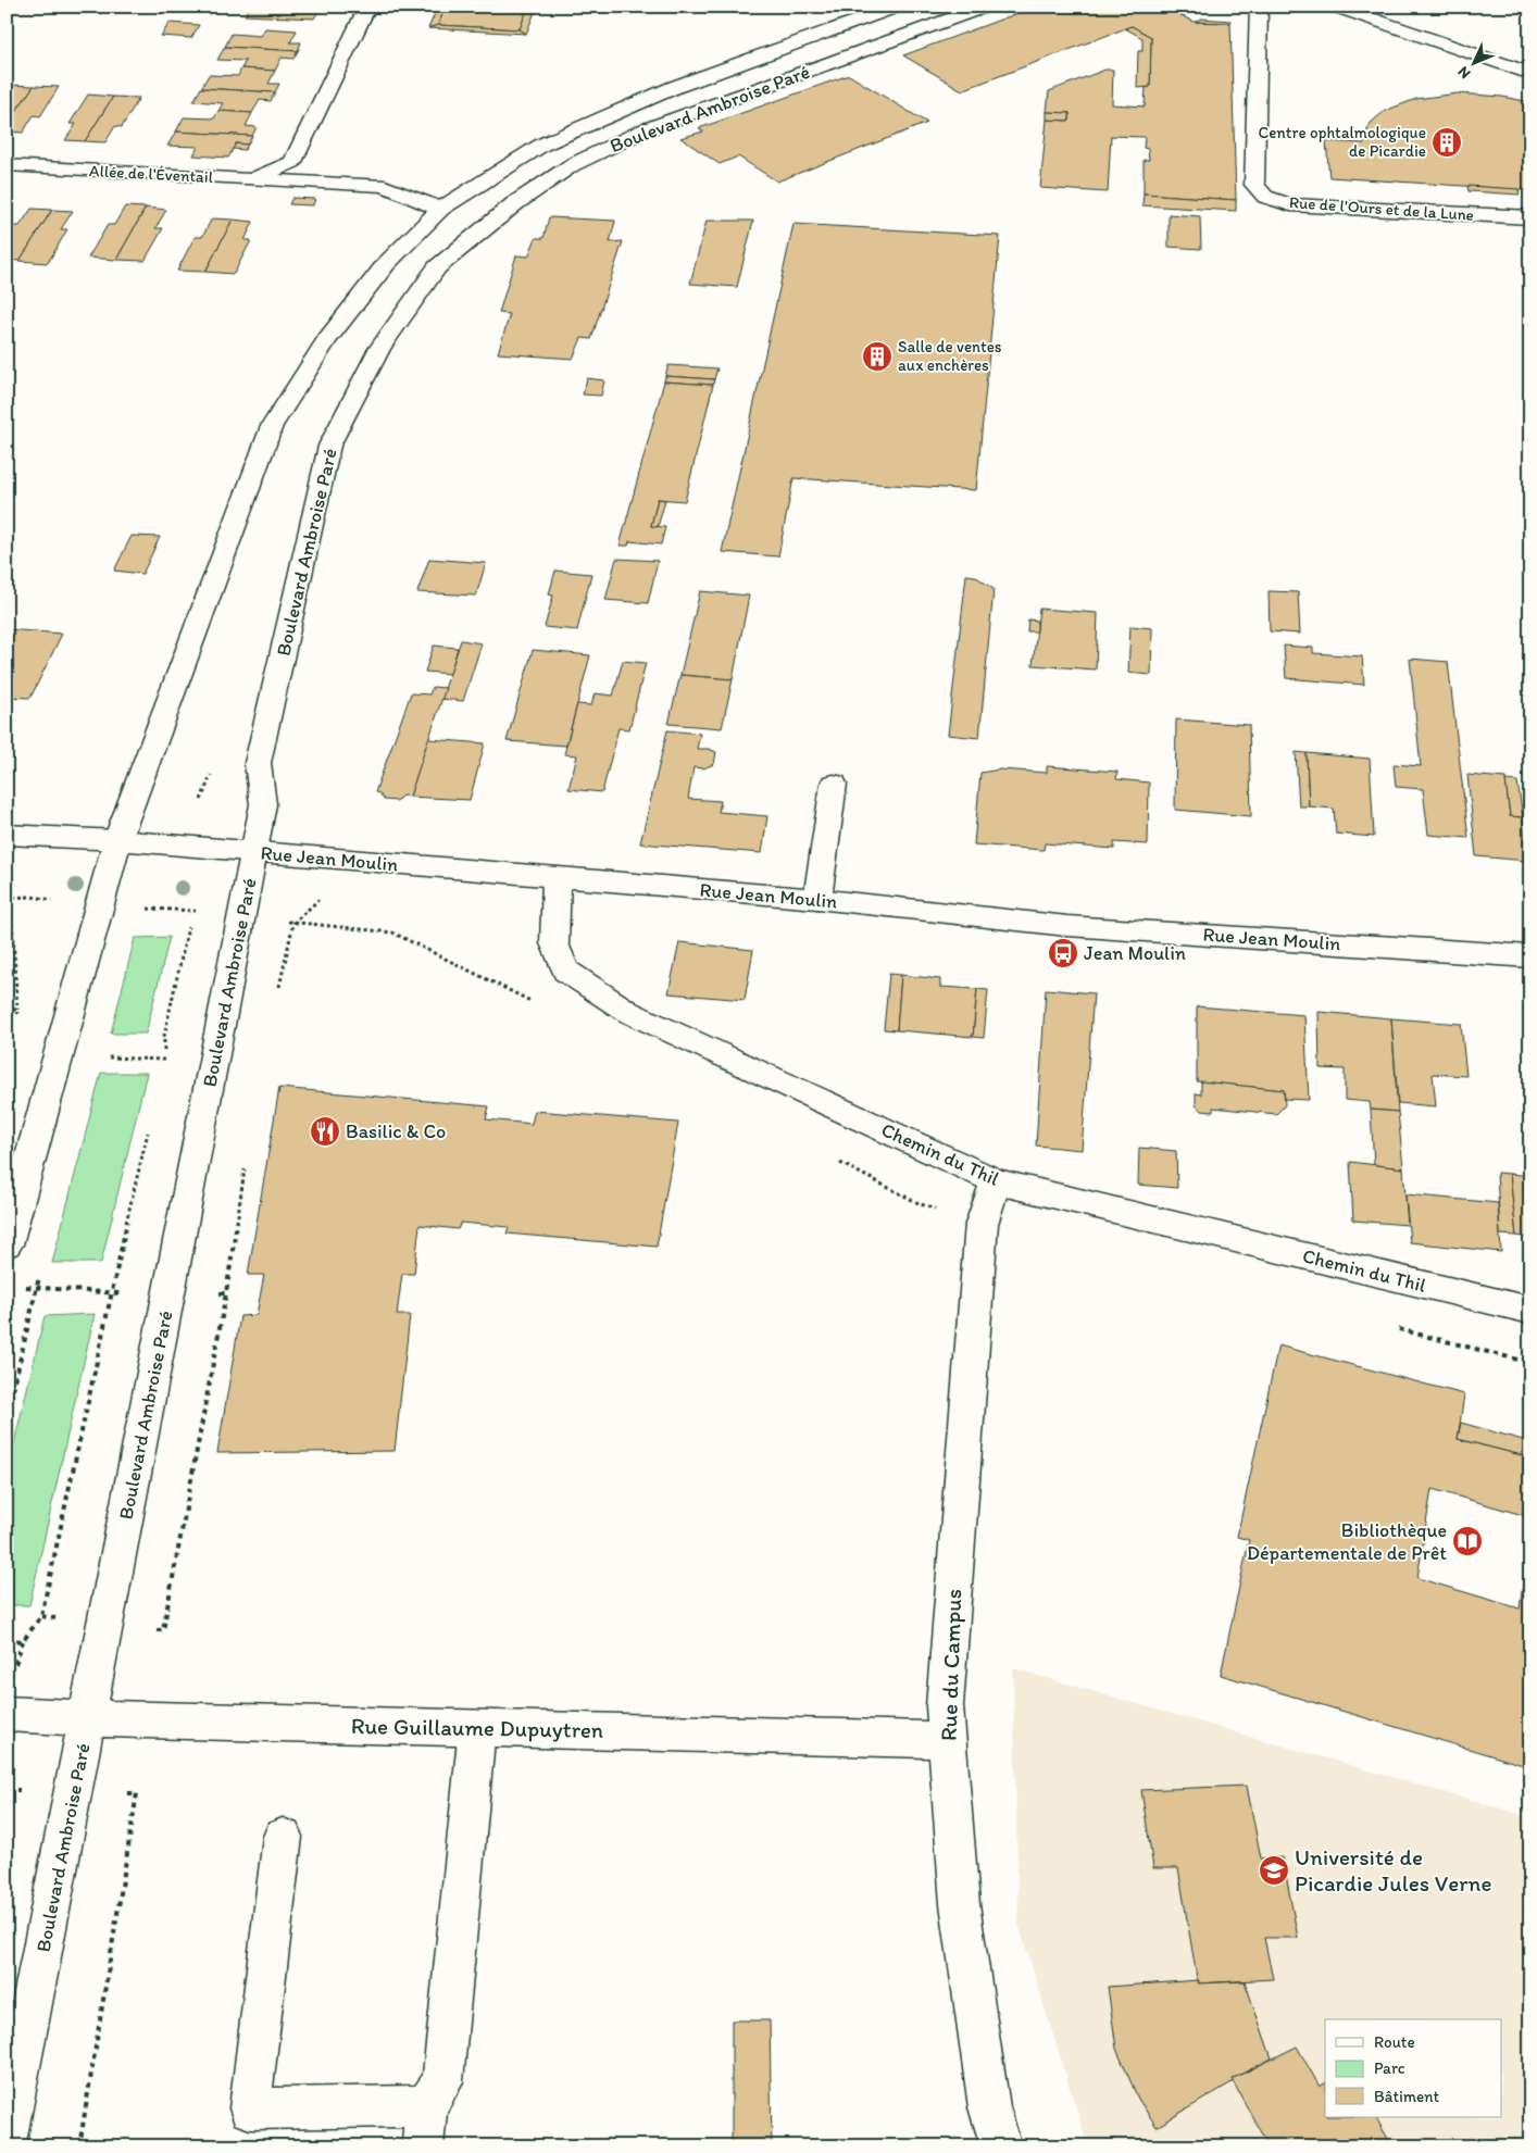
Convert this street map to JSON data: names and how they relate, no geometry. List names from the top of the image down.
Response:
{
  "streets": {
    "street": [
      "Boulevard Ambroise Paré",
      "Allée de l'Éventail",
      "Rue de l'Ours et de la Lune",
      "Rue Jean Moulin",
      "Chemin du Thil",
      "Rue du Campus",
      "Rue Guillaume Dupuytren"
    ]
  },
  "crossings": [
    ["Boulevard Ambroise Paré", "Rue Jean Moulin"],
    ["Boulevard Ambroise Paré", "Rue Guillaume Dupuytren"],
    ["Rue Jean Moulin", "Chemin du Thil"],
    ["Chemin du Thil", "Rue du Campus"],
    ["Rue du Campus", "Rue Guillaume Dupuytren"]
  ],
  "places": {
    "building": ["Centre ophtalmologique de Picardie", "Salle de ventes aux enchères"],
    "bus stop": ["Jean Moulin"],
    "restaurant": ["Basilic & Co"],
    "library": ["Bibliothèque Départementale de Prêt"],
    "school or university": ["Université de Picardie Jules Verne"]
  },
  "legend": ["Route", "Parc", "Bâtiment"],
  "north": "bottom left"
}
